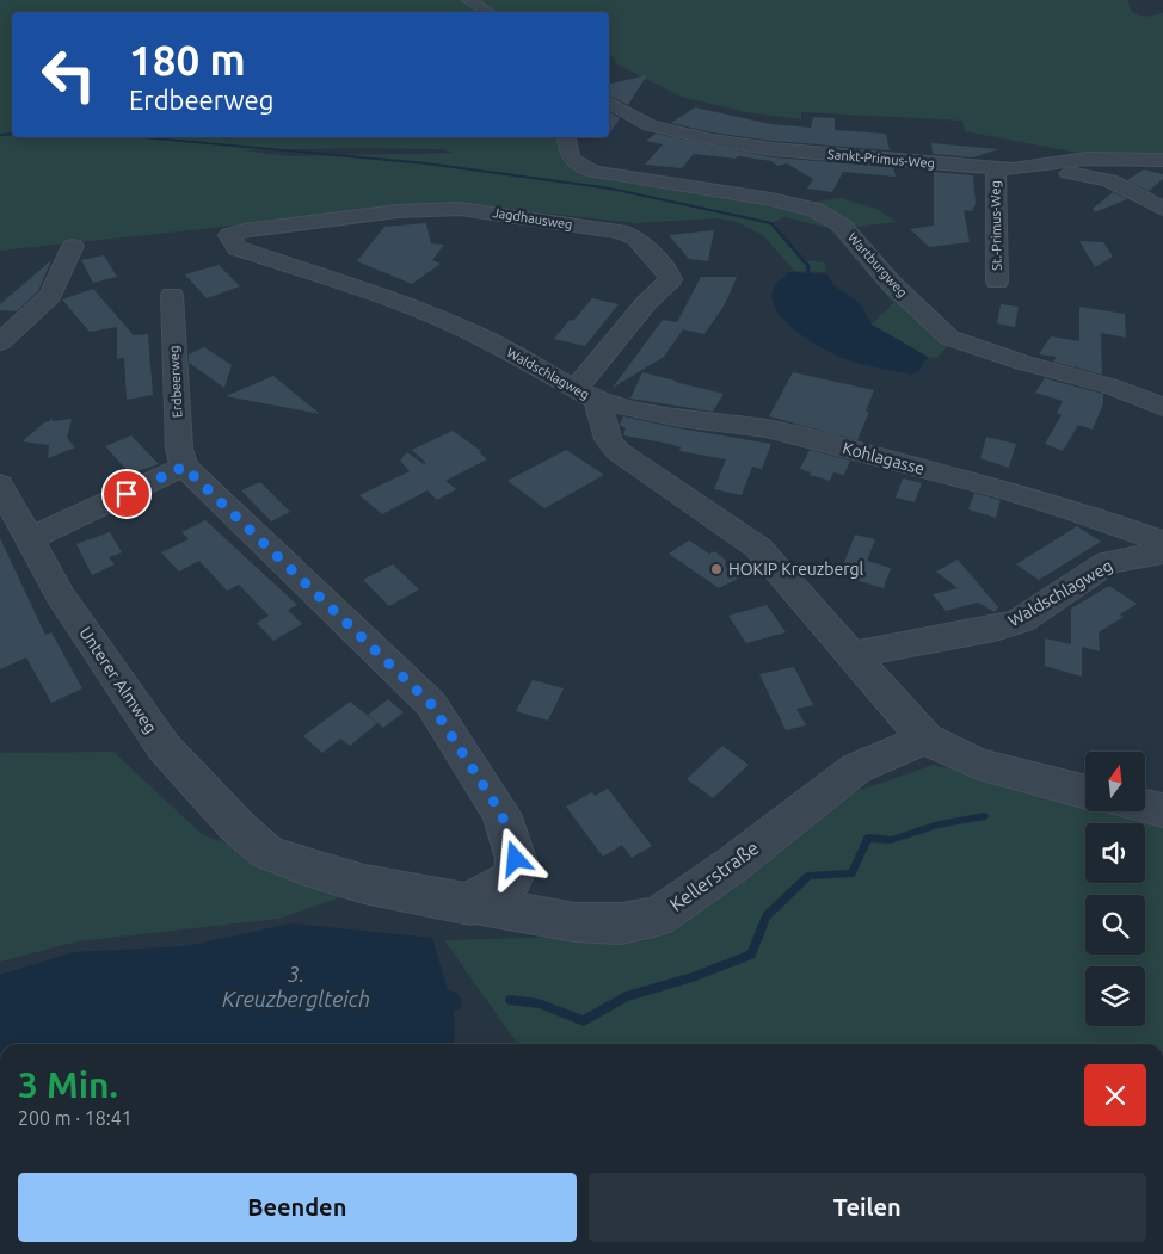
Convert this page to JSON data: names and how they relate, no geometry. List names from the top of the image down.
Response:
{
  "streets": {
    "street": [
      "Sankt-Primus-Weg",
      "Jagdhausweg",
      "St.-Primus-Weg",
      "Wartburgweg",
      "Waldschlagweg",
      "Erdbeerweg",
      "Kohlagasse",
      "Unterer Almweg",
      "Kellerstraße"
    ]
  },
  "crossings": [
    ["Sankt-Primus-Weg", "St.-Primus-Weg"],
    ["Jagdhausweg", "Waldschlagweg"],
    ["Jagdhausweg", "Kohlagasse"],
    ["Waldschlagweg", "Kohlagasse"],
    ["Waldschlagweg", "Kellerstraße"],
    ["Unterer Almweg", "Kellerstraße"]
  ],
  "water": ["3. Kreuzberglteich"],
  "places": ["HOKIP Kreuzbergl"],
  "north": "top",
  "page": {
    "turn": ["180 m", "Erdbeerweg"],
    "heading": ["3 Min.", "200 m · 18:41"],
    "buttons": ["Beenden", "Teilen"]
  }
}
